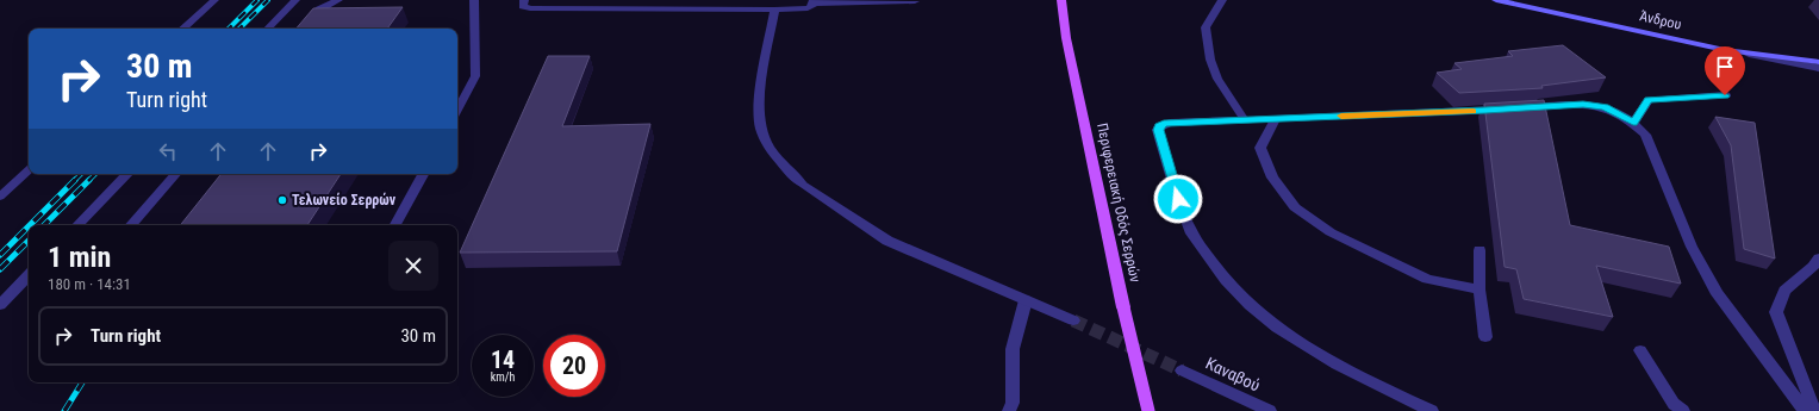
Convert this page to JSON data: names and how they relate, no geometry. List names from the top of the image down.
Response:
{
  "streets": {
    "main road": ["Περιφερειακή Οδός Σερρών"],
    "street": ["Άνδρου", "Καναβού"]
  },
  "places": ["Τελωνείο Σερρών"],
  "page": {
    "turn": ["30 m", "Turn right"],
    "heading": ["1 min", "180 m · 14:31"],
    "list": [
      {
        "name": "Turn right",
        "value": "30 m"
      }
    ],
    "speed": "14 km/h",
    "limit": "20"
  }
}
